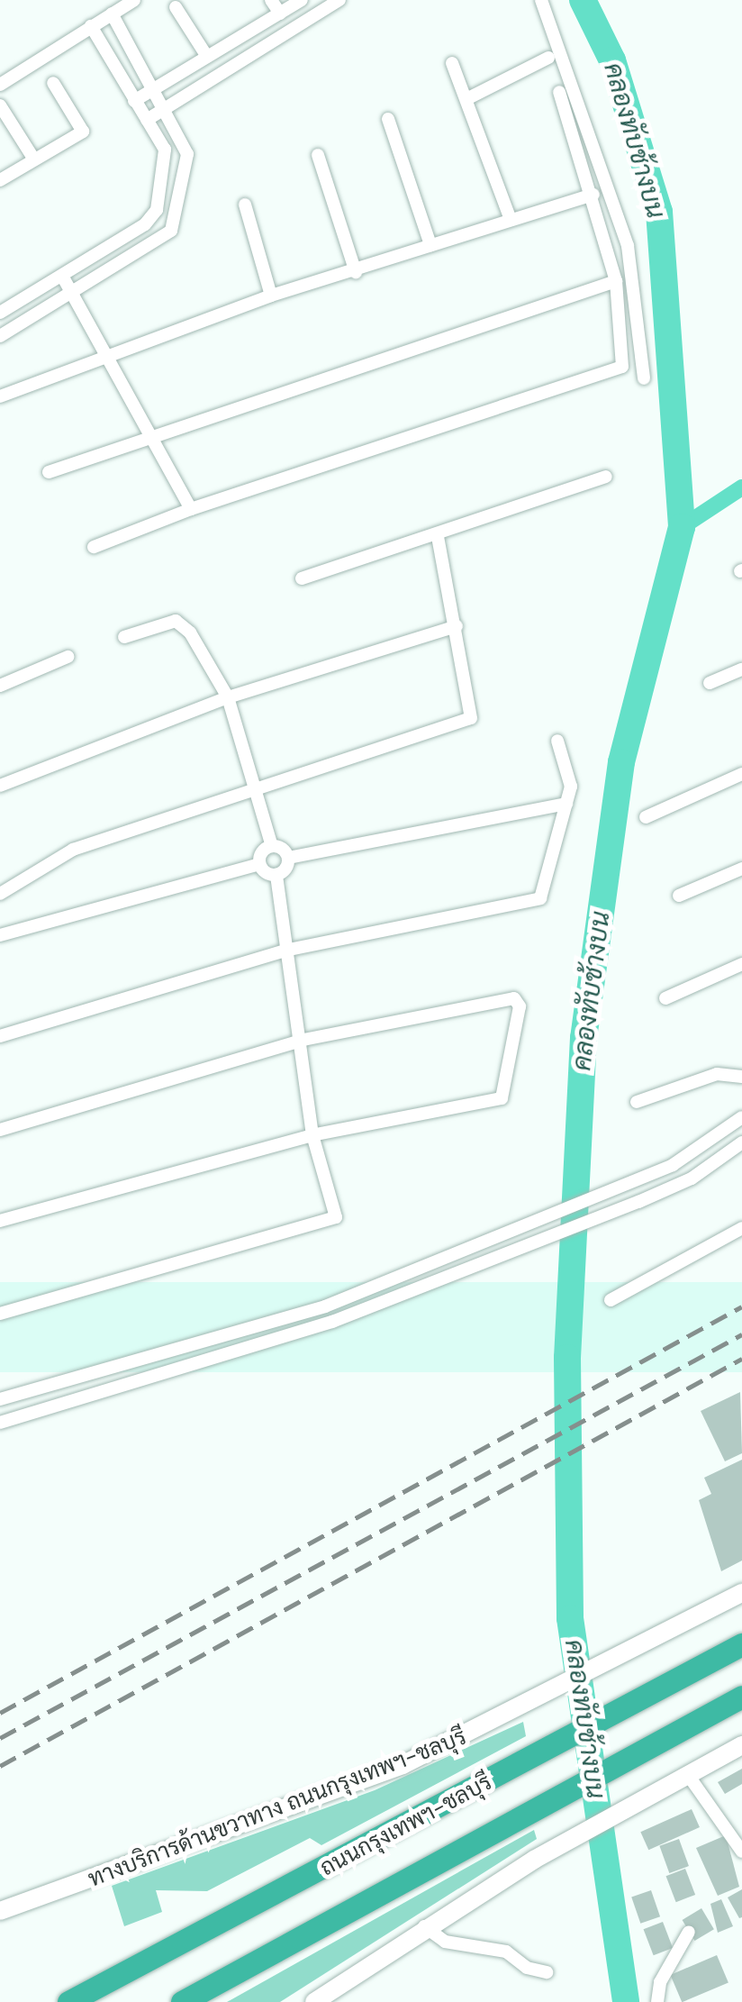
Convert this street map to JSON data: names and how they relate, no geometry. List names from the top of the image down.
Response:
{
  "streets": {
    "highway": ["ถนนกรุงเทพฯ-ชลบุรี"],
    "main road": ["ทางบริการด้านขวาทาง ถนนกรุงเทพฯ-ชลบุรี"]
  },
  "water": ["คลองทับช้างบน"]
}
